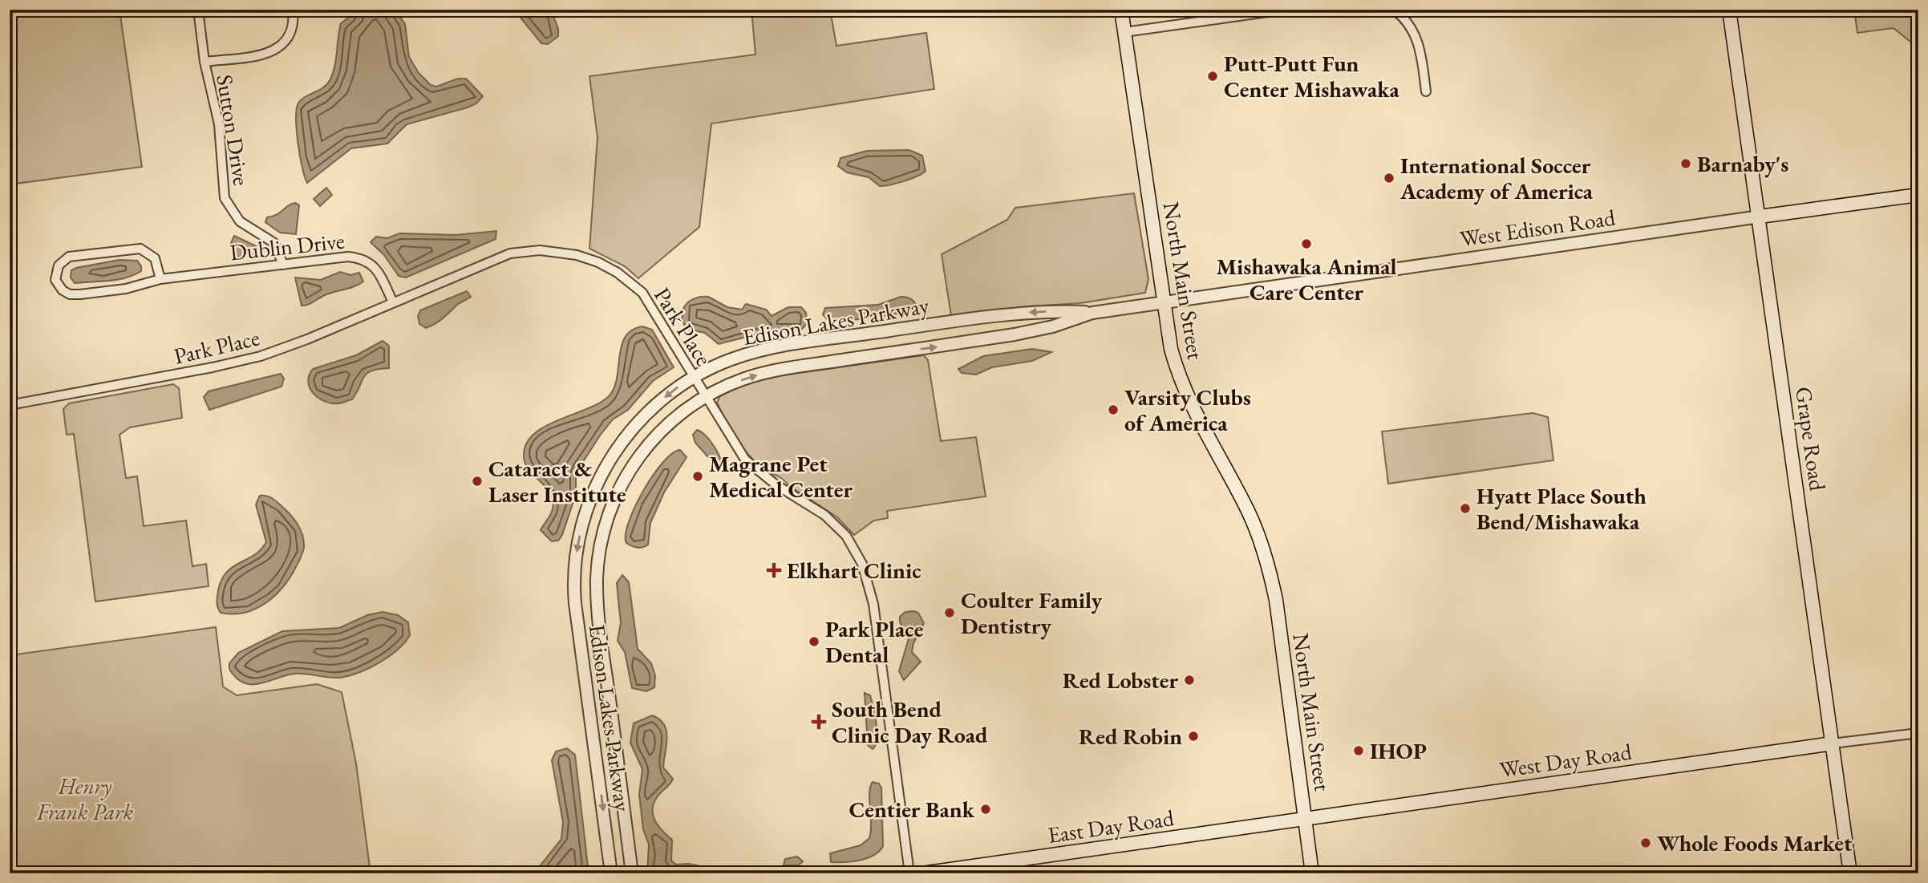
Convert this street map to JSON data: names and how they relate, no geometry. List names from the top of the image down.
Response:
{
  "streets": {
    "main road": [
      "West Edison Road",
      "North Main Street",
      "Grape Road",
      "West Day Road",
      "East Day Road"
    ],
    "street": [
      "Sutton Drive",
      "Dublin Drive",
      "Edison Lakes Parkway",
      "Park Place"
    ]
  },
  "crossings": [
    ["Sutton Drive", "Dublin Drive"],
    ["West Edison Road", "North Main Street"],
    ["West Edison Road", "Edison Lakes Parkway"],
    ["West Edison Road", "Grape Road"],
    ["Dublin Drive", "Park Place"],
    ["North Main Street", "Edison Lakes Parkway"],
    ["North Main Street", "West Day Road"],
    ["North Main Street", "East Day Road"],
    ["Edison Lakes Parkway", "Park Place"],
    ["Grape Road", "West Day Road"],
    ["West Day Road", "East Day Road"]
  ],
  "parks": ["Henry Frank Park"],
  "places": {
    "other": [
      "Putt-Putt Fun Center Mishawaka",
      "Barnaby's",
      "International Soccer Academy of America",
      "Mishawaka Animal Care Center",
      "Varsity Clubs of America",
      "Magrane Pet Medical Center",
      "Cataract & Laser Institute",
      "Hyatt Place South Bend/Mishawaka",
      "Coulter Family Dentistry",
      "Park Place Dental",
      "Red Lobster",
      "Red Robin",
      "IHOP",
      "Centier Bank",
      "Whole Foods Market"
    ],
    "health": ["Elkhart Clinic", "South Bend Clinic Day Road"]
  }
}
